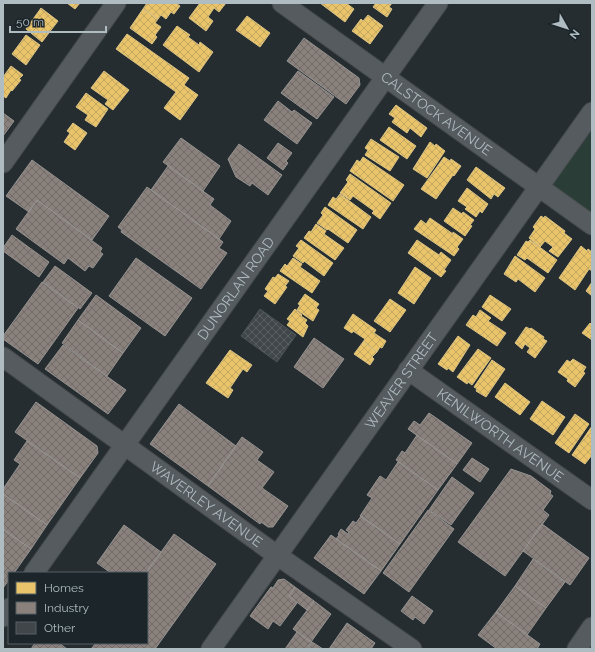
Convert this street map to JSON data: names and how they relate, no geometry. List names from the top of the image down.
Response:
{
  "streets": {
    "street": [
      "CALSTOCK AVENUE",
      "DUNORLAN ROAD",
      "WEAVER STREET",
      "KENILWORTH AVENUE",
      "WAVERLEY AVENUE"
    ]
  },
  "crossings": [
    ["CALSTOCK AVENUE", "DUNORLAN ROAD"],
    ["CALSTOCK AVENUE", "WEAVER STREET"],
    ["DUNORLAN ROAD", "WAVERLEY AVENUE"],
    ["WEAVER STREET", "KENILWORTH AVENUE"],
    ["WEAVER STREET", "WAVERLEY AVENUE"]
  ],
  "legend": ["Homes", "Industry", "Other"],
  "scale_bar": "50 m",
  "north": "bottom right"
}
